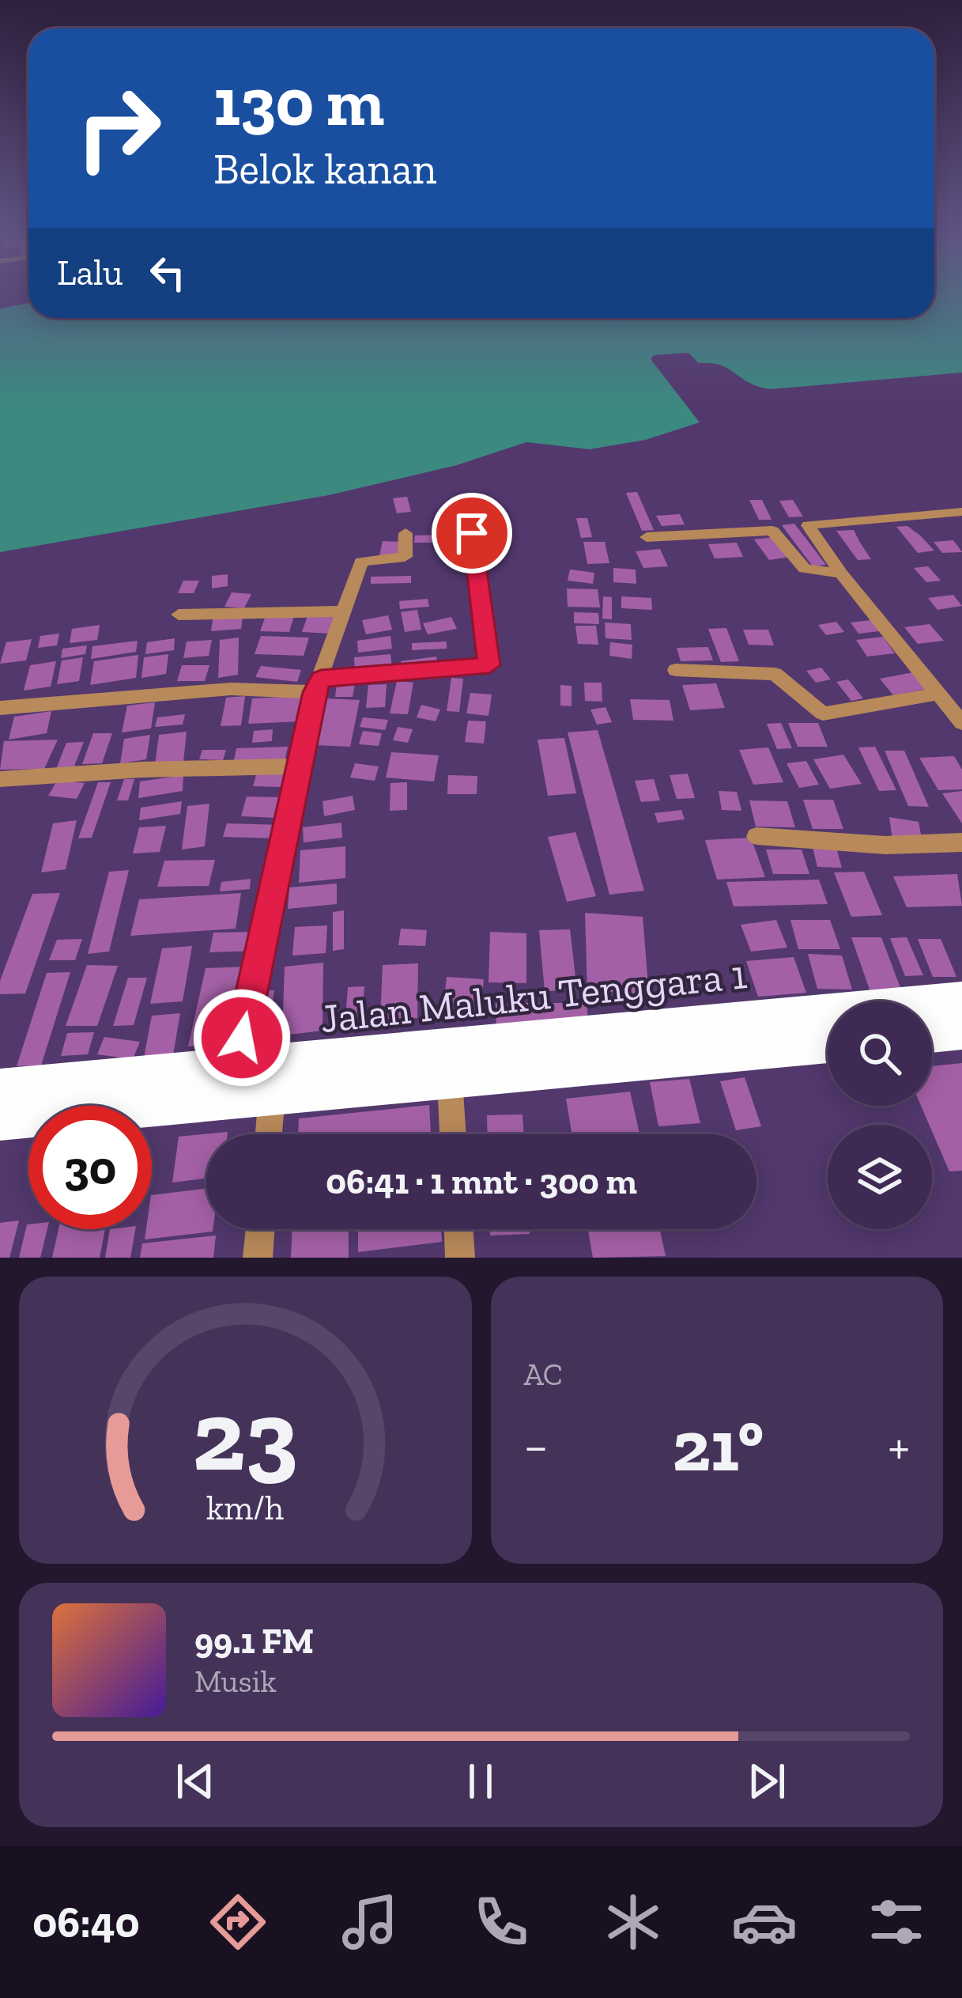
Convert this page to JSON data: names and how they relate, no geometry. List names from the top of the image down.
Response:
{
  "streets": {
    "highway": ["Jalan Maluku Tenggara 1"]
  },
  "page": {
    "turn": ["130 m", "Belok kanan"],
    "then": "Lalu",
    "limit": "30",
    "trip": "06:41 · 1 mnt · 300 m",
    "tile": "AC",
    "heat": ["−", "21°", "+"],
    "song": ["99.1 FM", "Musik"],
    "tabs": "06:40",
    "gauge": ["23", "km/h"]
  }
}
